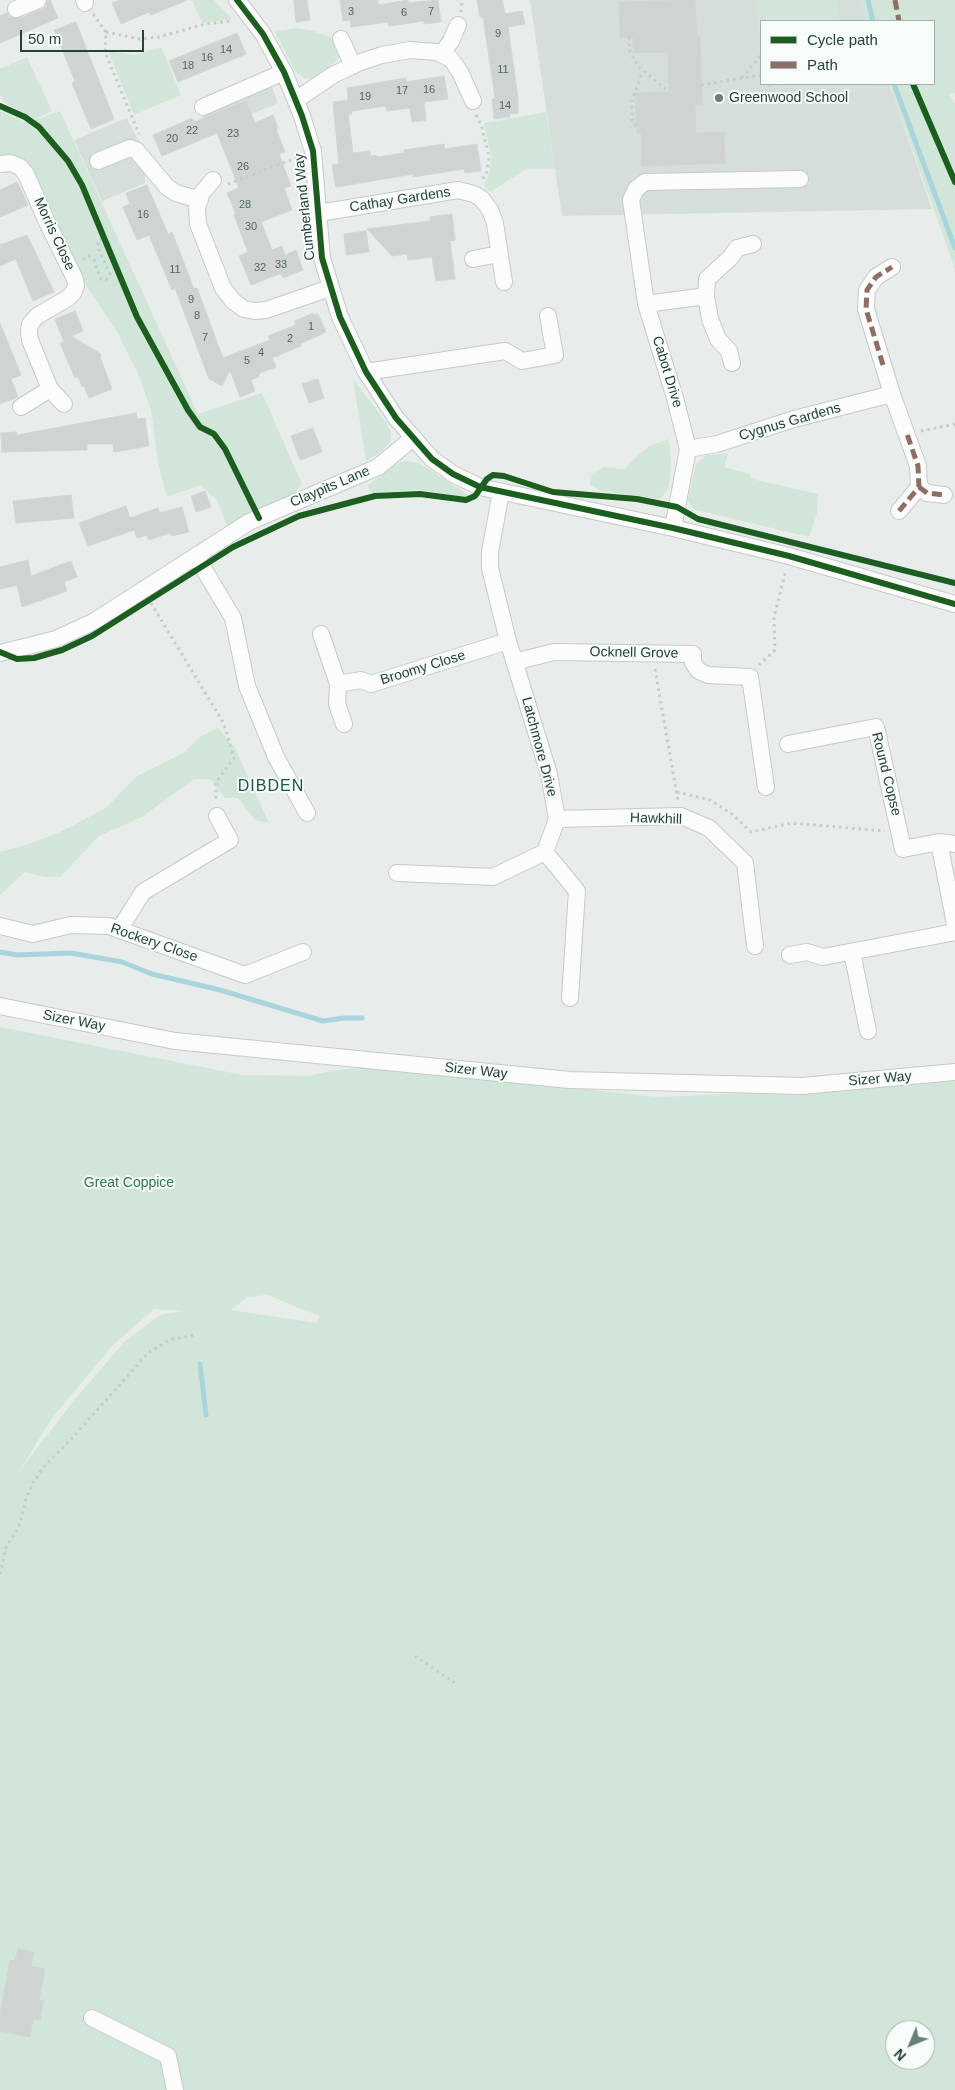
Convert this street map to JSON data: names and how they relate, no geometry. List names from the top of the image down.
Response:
{
  "streets": {
    "street": [
      "Cathay Gardens",
      "Cumberland Way",
      "Morris Close",
      "Cabot Drive",
      "Cygnus Gardens",
      "Claypits Lane",
      "Ocknell Grove",
      "Broomy Close",
      "Latchmore Drive",
      "Round Copse",
      "Hawkhill",
      "Rockery Close",
      "Sizer Way"
    ]
  },
  "crossings": [
    ["Cathay Gardens", "Cumberland Way"],
    ["Cumberland Way", "Claypits Lane"],
    ["Cabot Drive", "Cygnus Gardens"],
    ["Ocknell Grove", "Latchmore Drive"],
    ["Broomy Close", "Latchmore Drive"],
    ["Latchmore Drive", "Hawkhill"]
  ],
  "districts": ["DIBDEN"],
  "parks": ["Great Coppice"],
  "places": ["Greenwood School"],
  "house_numbers": [
    "3",
    "7",
    "6",
    "9",
    "14",
    "16",
    "18",
    "11",
    "16",
    "17",
    "19",
    "14",
    "22",
    "23",
    "20",
    "26",
    "28",
    "16",
    "30",
    "33",
    "32",
    "11",
    "9",
    "8",
    "1",
    "7",
    "2",
    "4",
    "5"
  ],
  "legend": ["Cycle path", "Path"],
  "scale_bar": "50 m",
  "north": "bottom left"
}
